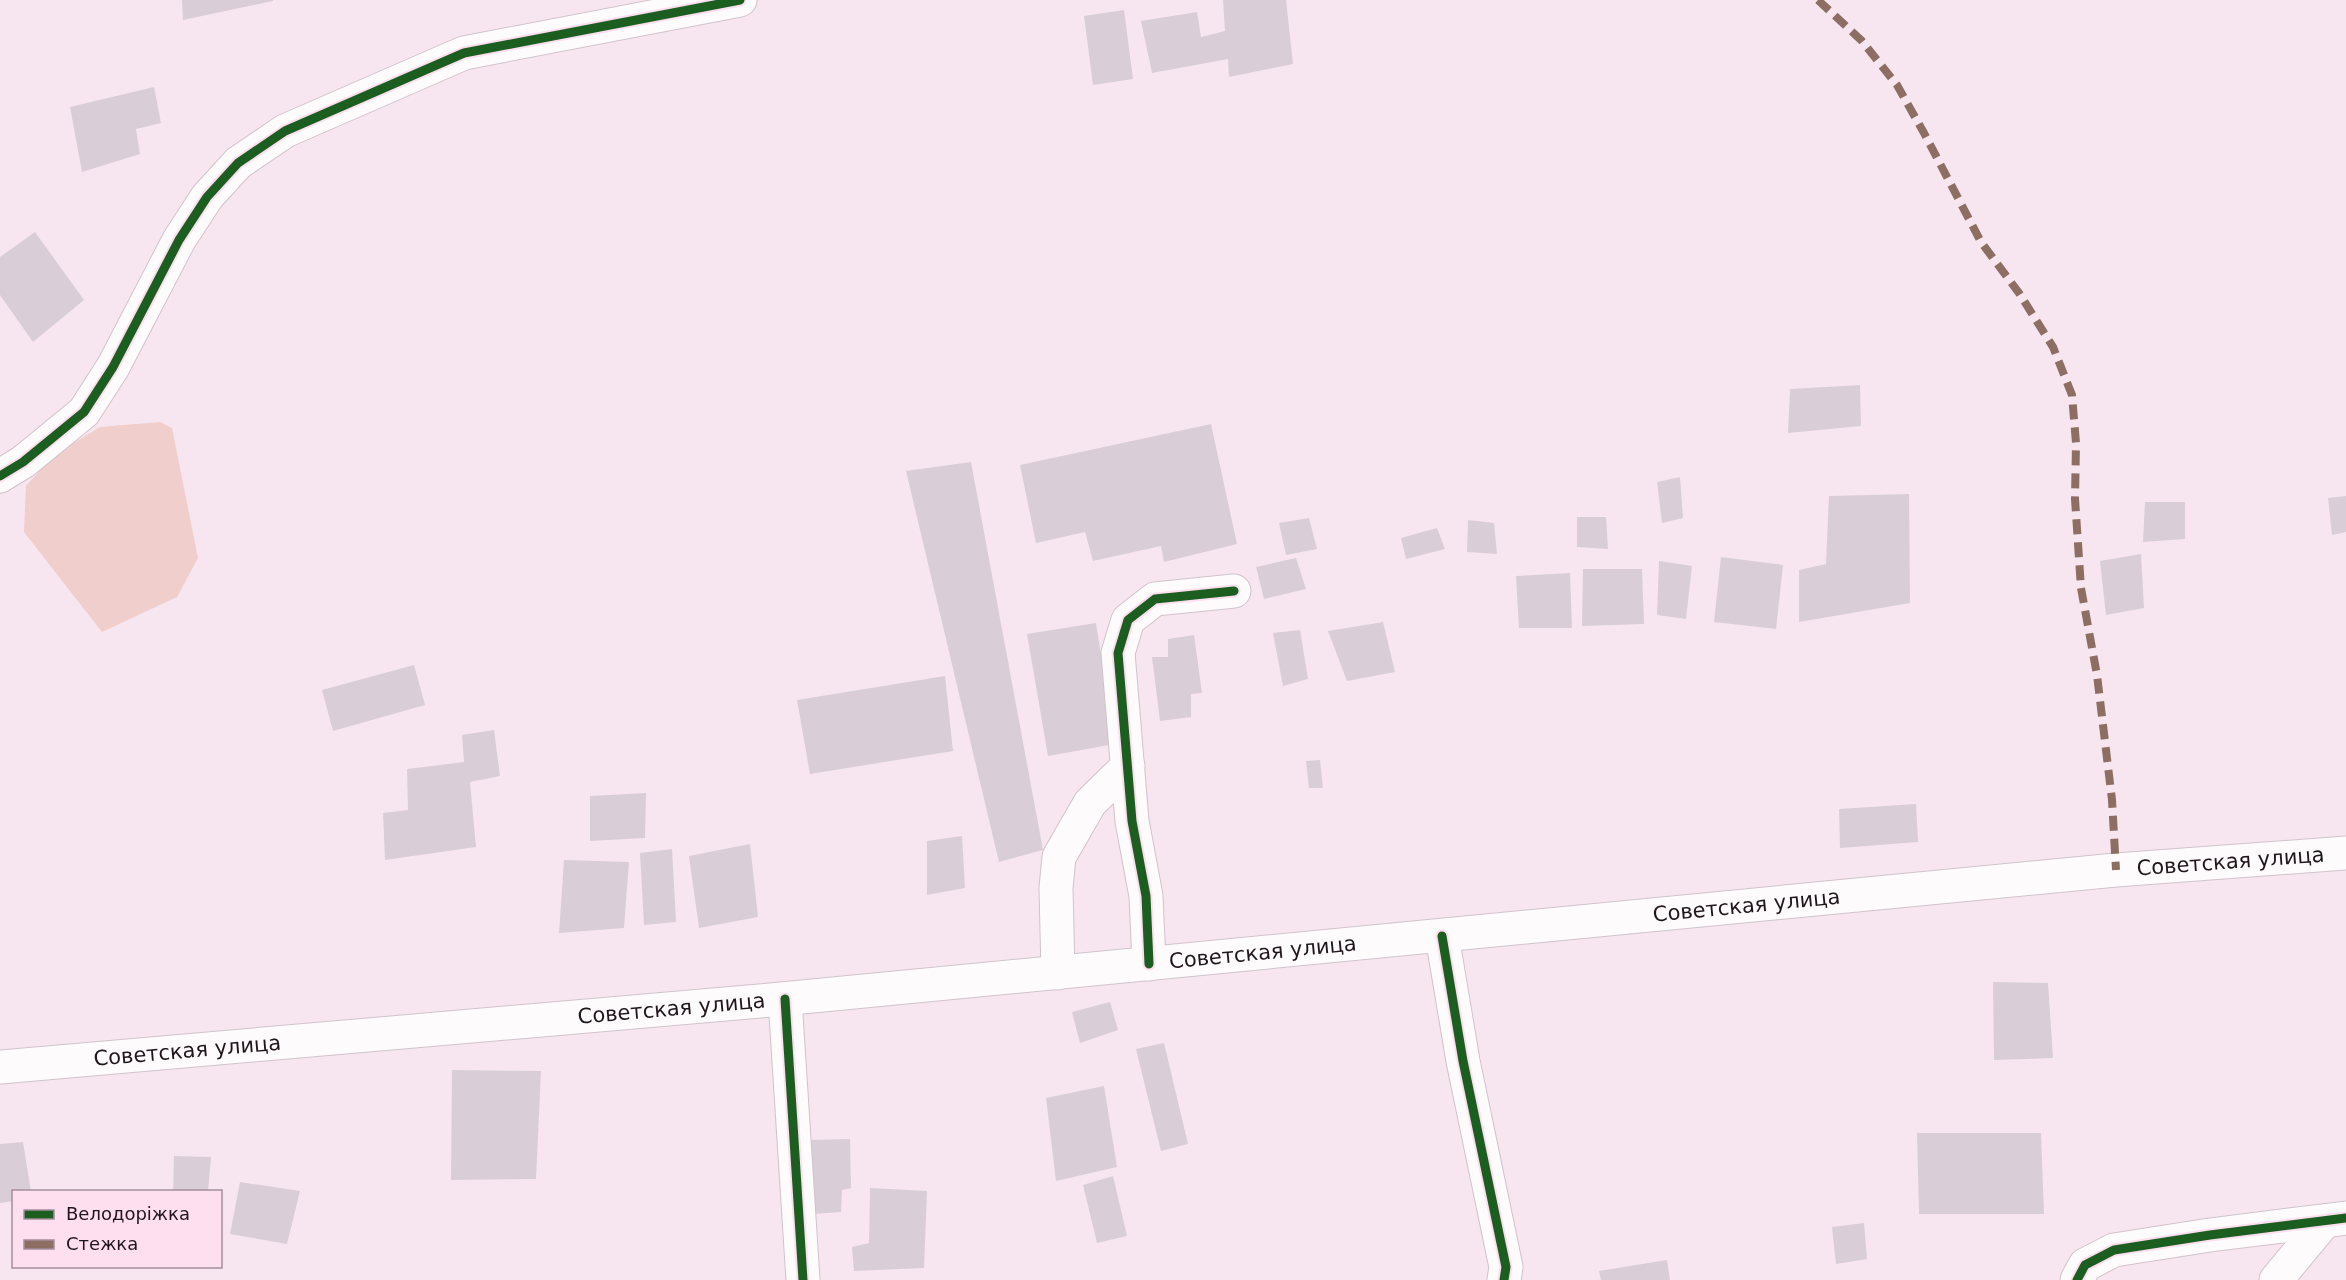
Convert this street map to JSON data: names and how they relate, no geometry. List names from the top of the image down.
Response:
{
  "streets": {
    "street": ["Советская улица"]
  },
  "legend": ["Велодоріжка", "Стежка"]
}
